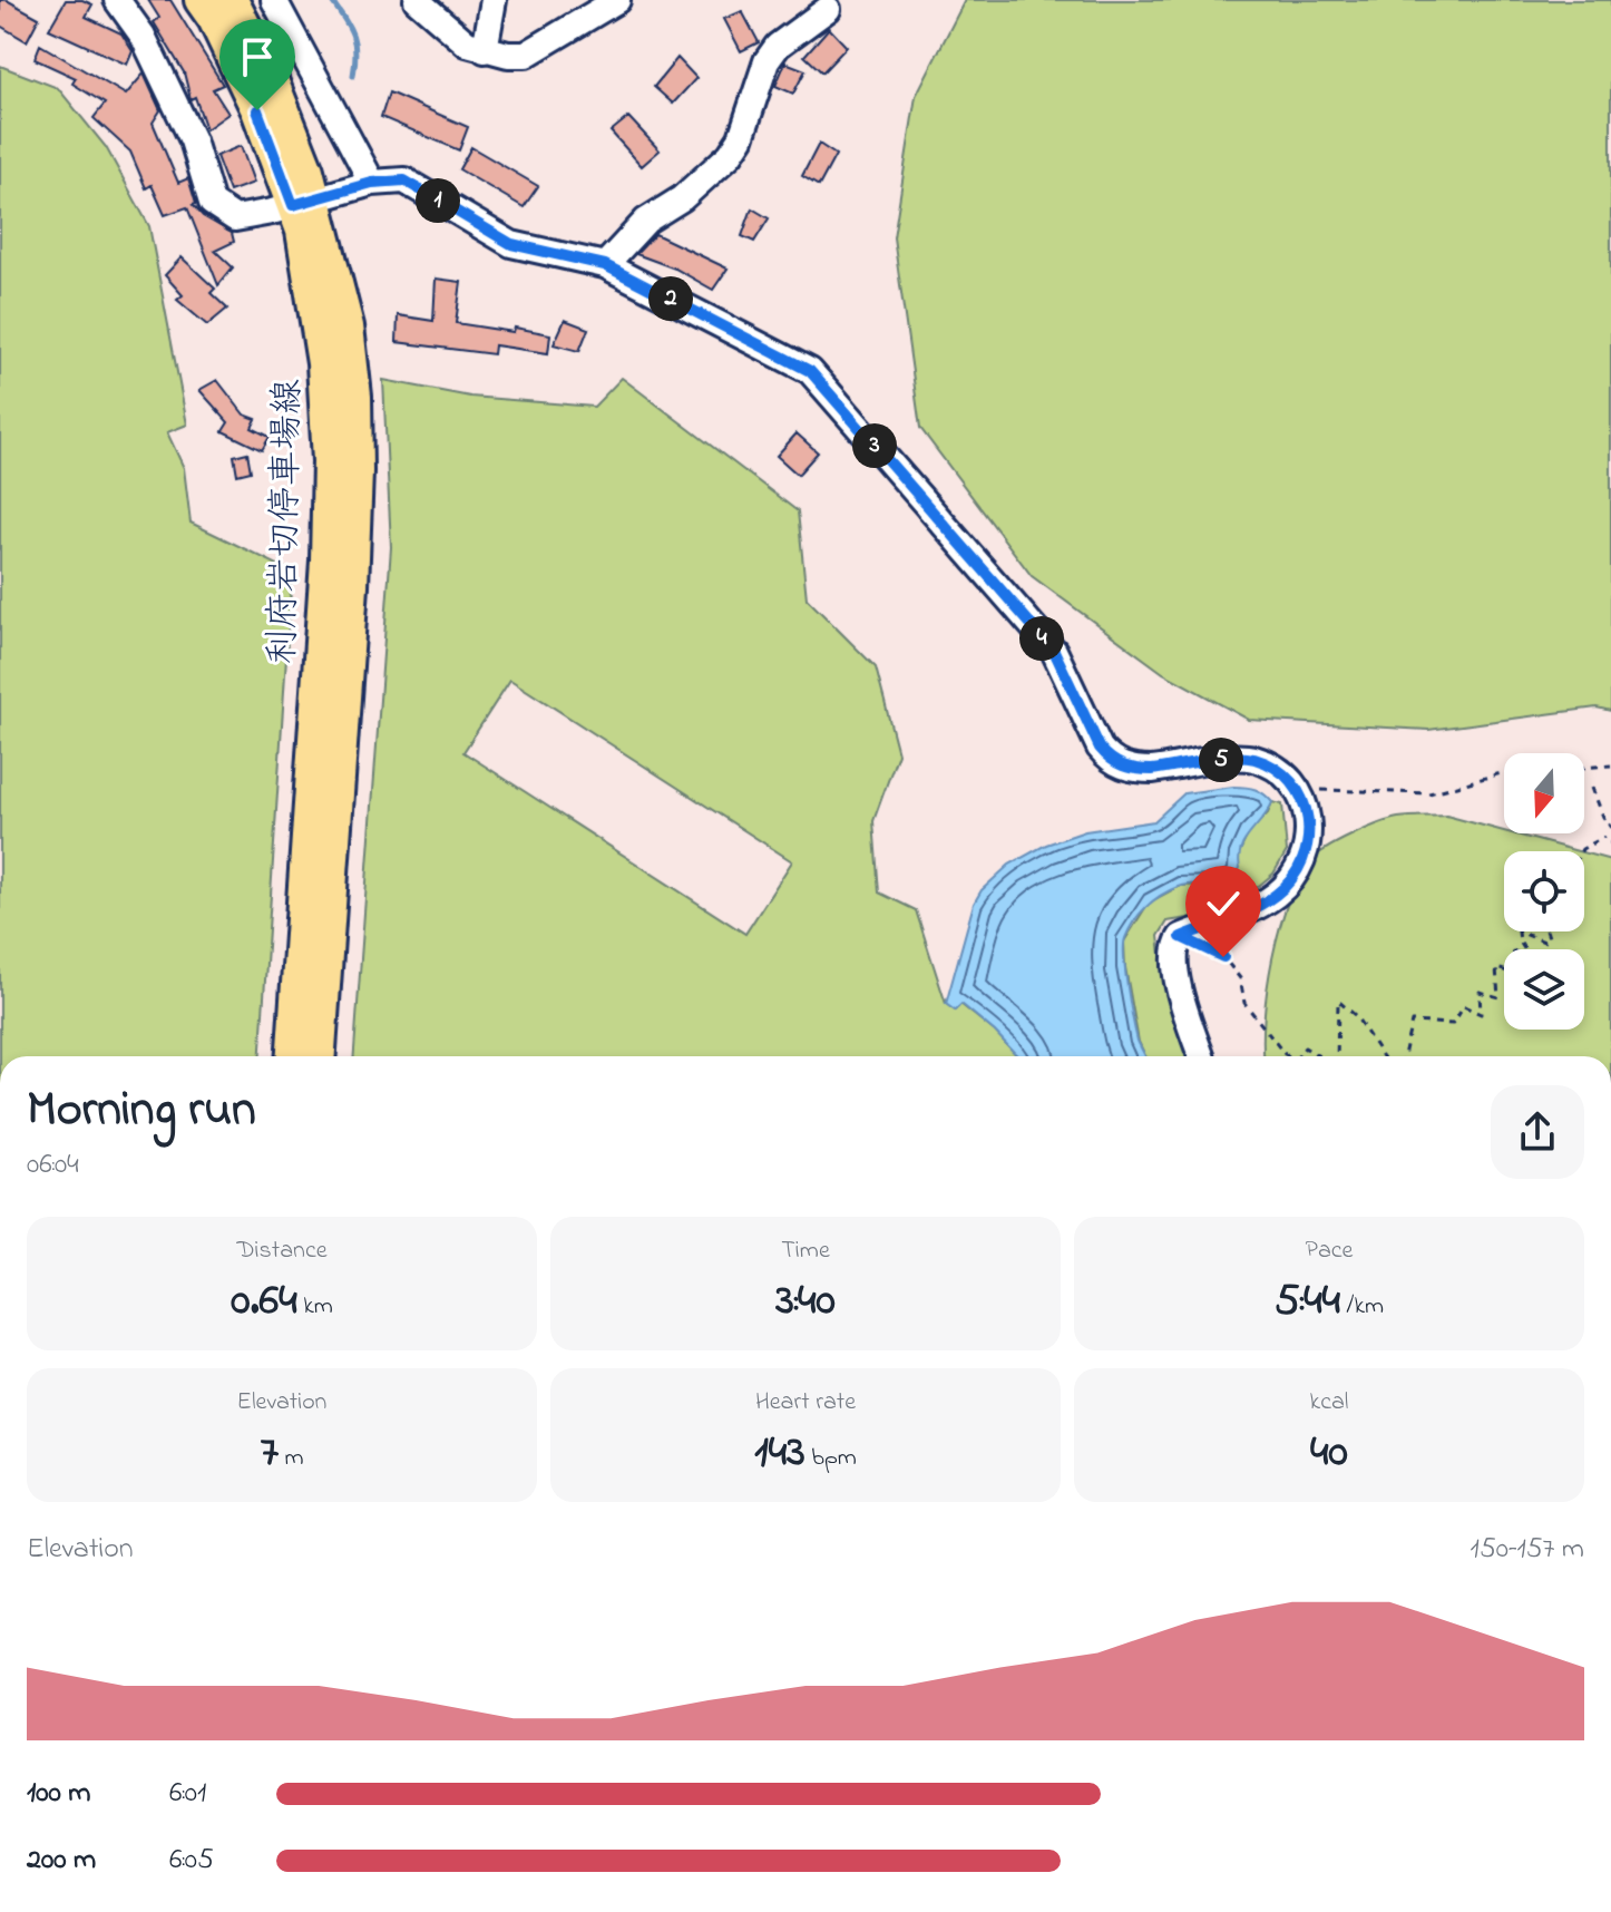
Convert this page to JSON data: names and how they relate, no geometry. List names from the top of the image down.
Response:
{
  "streets": {
    "main road": ["利府岩切停車場線"]
  },
  "north": "bottom",
  "page": {
    "pins": [
      "1",
      "2",
      "3",
      "4",
      "5"
    ],
    "heading": ["Morning run", "06:04"],
    "stats": [
      ["Distance", "0.64 km"],
      ["Time", "3:40"],
      ["Pace", "5:44 /km"],
      ["Elevation", "7 m"],
      ["Heart rate", "143 bpm"],
      ["kcal", "40"]
    ],
    "chart": ["Elevation", "150–157 m"],
    "list": [
      {
        "name": "100 m",
        "note": "6:01"
      },
      {
        "name": "200 m",
        "note": "6:05"
      }
    ]
  }
}
